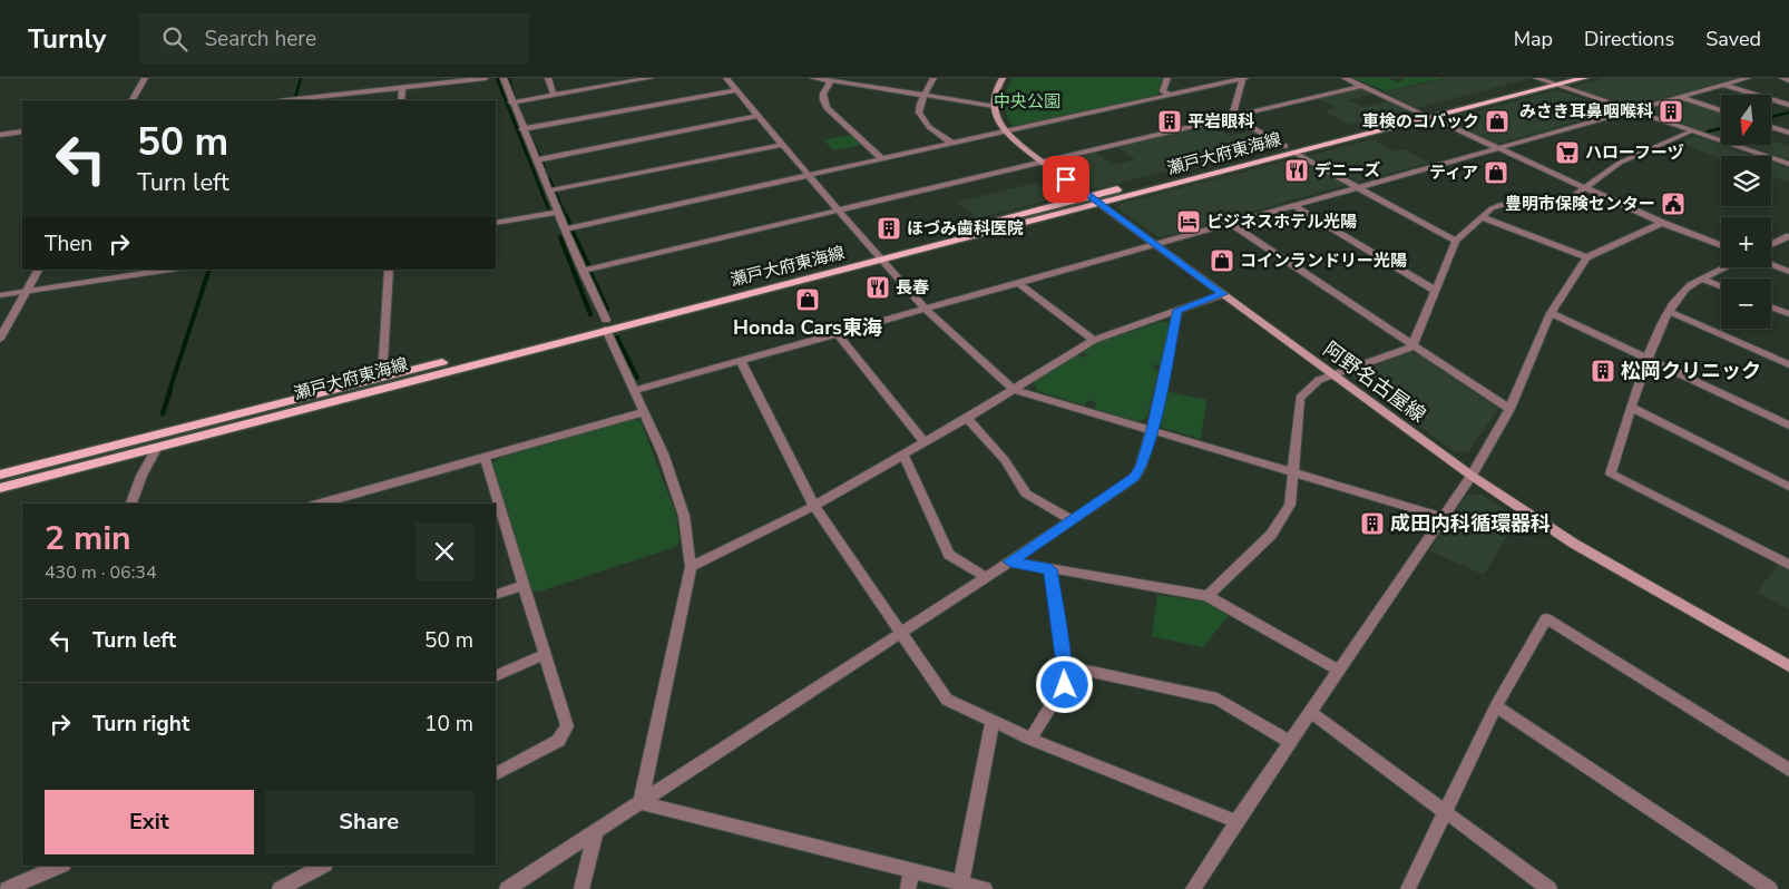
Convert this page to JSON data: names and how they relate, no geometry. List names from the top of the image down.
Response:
{
  "streets": {
    "main road": ["瀬戸大府東海線", "阿野名古屋線"]
  },
  "crossings": [
    ["瀬戸大府東海線", "阿野名古屋線"]
  ],
  "parks": ["中央公園"],
  "places": {
    "building": [
      "みさき耳鼻咽喉科",
      "平岩眼科",
      "ほづみ歯科医院",
      "松岡クリニック",
      "成田内科循環器科"
    ],
    "shop": [
      "車検のコバック",
      "ティア",
      "コインランドリー光陽",
      "Honda Cars東海"
    ],
    "supermarket": ["ハローフーヅ"],
    "restaurant": ["デニーズ", "長春"],
    "public building": ["豊明市保険センター"],
    "hotel": ["ビジネスホテル光陽"]
  },
  "north": "bottom",
  "page": {
    "header": "Turnly",
    "search": "Search here",
    "nav": ["Map", "Directions", "Saved"],
    "map_buttons": ["+", "−"],
    "turn": ["50 m", "Turn left"],
    "then": "Then",
    "heading": ["2 min", "430 m · 06:34"],
    "list": [
      {
        "name": "Turn left",
        "value": "50 m"
      },
      {
        "name": "Turn right",
        "value": "10 m"
      }
    ],
    "buttons": ["Exit", "Share"]
  }
}
